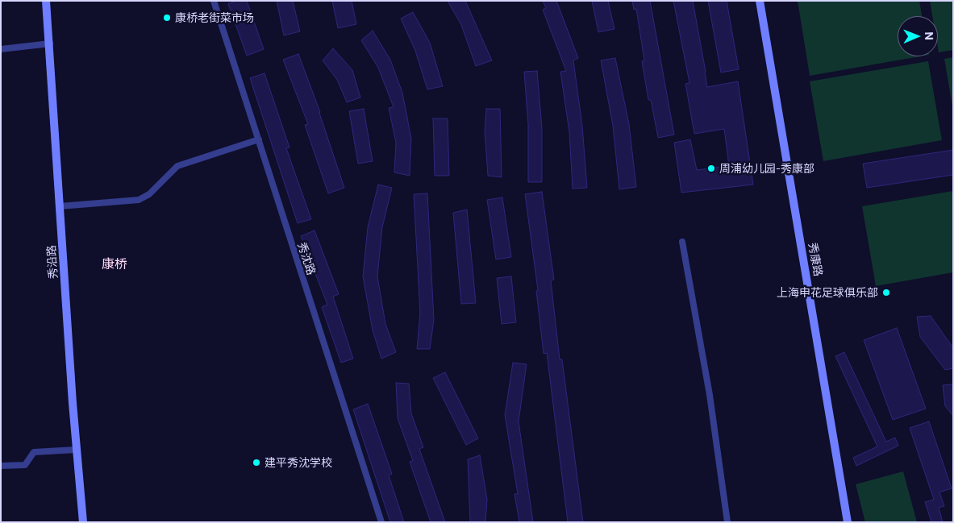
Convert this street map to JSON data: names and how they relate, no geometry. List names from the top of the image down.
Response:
{
  "streets": {
    "street": ["秀沈路", "秀康路", "秀沿路"]
  },
  "districts": ["康桥"],
  "places": [
    "康桥老街菜市场",
    "周浦幼儿园-秀康部",
    "上海申花足球俱乐部",
    "建平秀沈学校"
  ],
  "north": "right"
}
